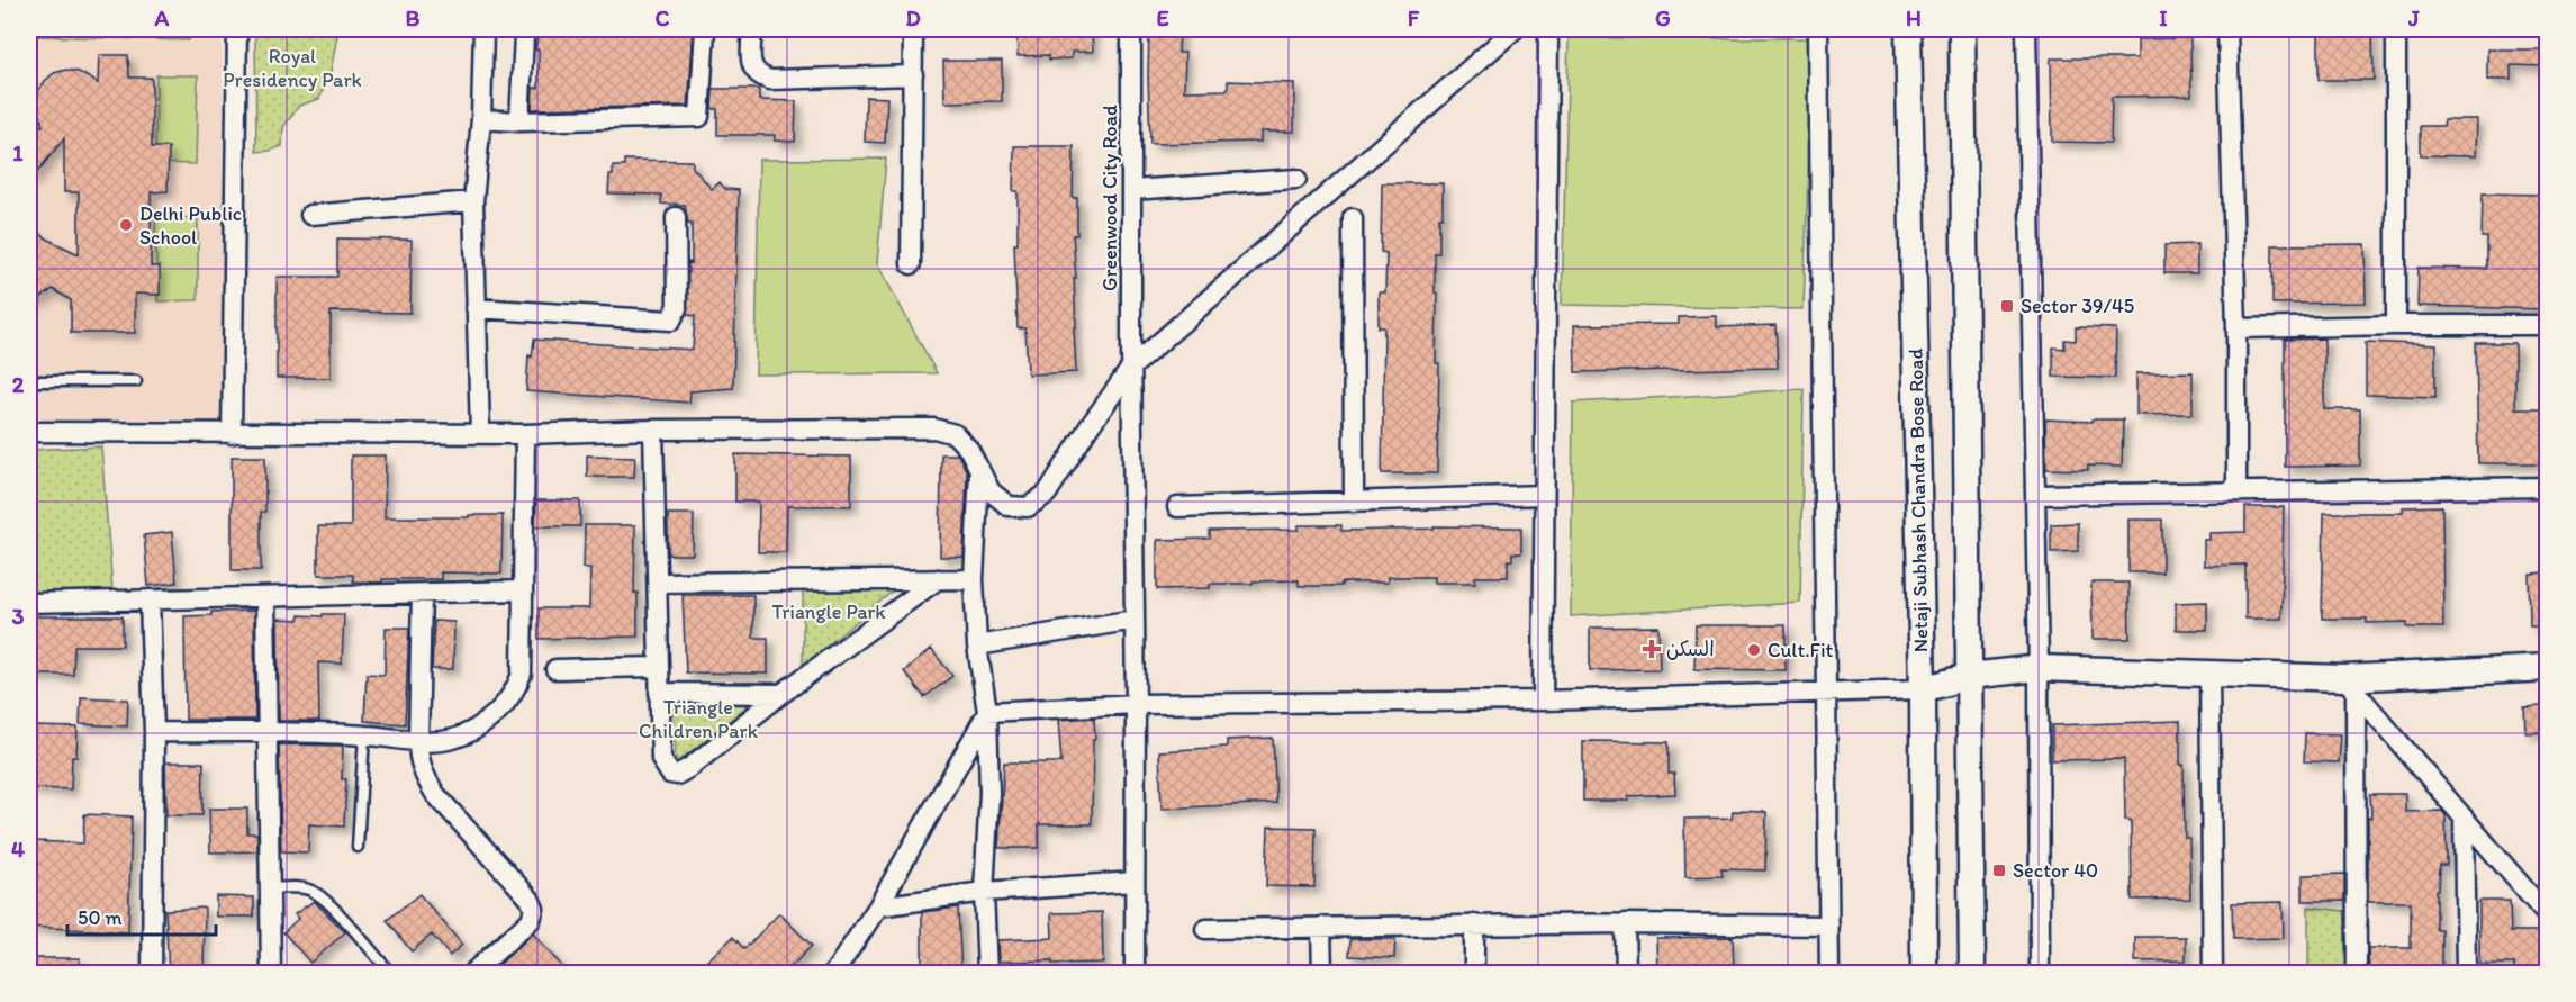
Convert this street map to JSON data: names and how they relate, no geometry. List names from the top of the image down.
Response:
{
  "streets": {
    "main road": ["Netaji Subhash Chandra Bose Road"],
    "street": ["Greenwood City Road"]
  },
  "parks": ["Royal Presidency Park", "Triangle Park", "Triangle Children Park"],
  "places": {
    "other": ["Delhi Public School", "Cult.Fit"],
    "transit": ["Sector 39/45", "Sector 40"],
    "health": ["السكن"]
  },
  "scale_bar": "50 m",
  "grid": {
    "columns": [
      "A",
      "B",
      "C",
      "D",
      "E",
      "F",
      "G",
      "H",
      "I",
      "J"
    ],
    "rows": [
      "1",
      "2",
      "3",
      "4"
    ]
  }
}
